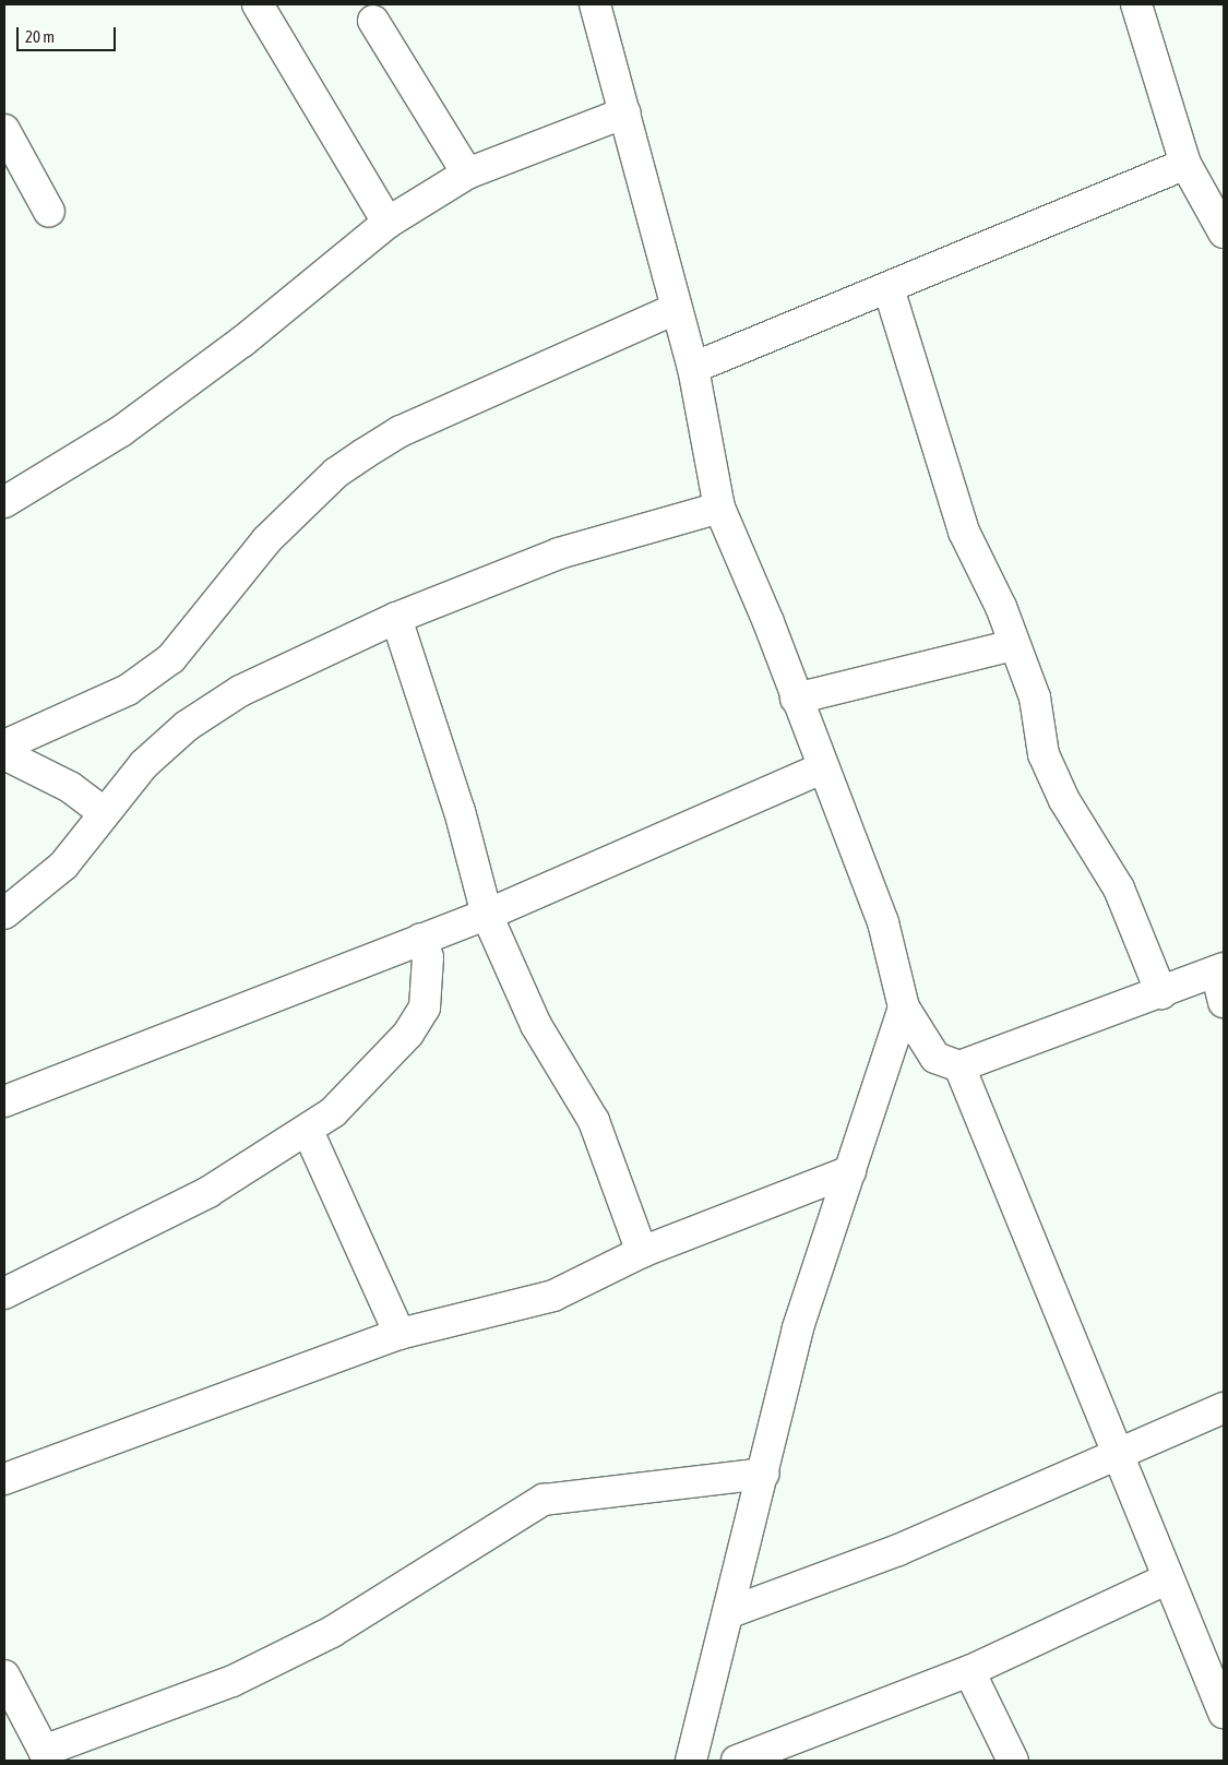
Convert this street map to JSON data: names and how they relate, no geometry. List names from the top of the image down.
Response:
{
  "scale_bar": "20 m"
}
